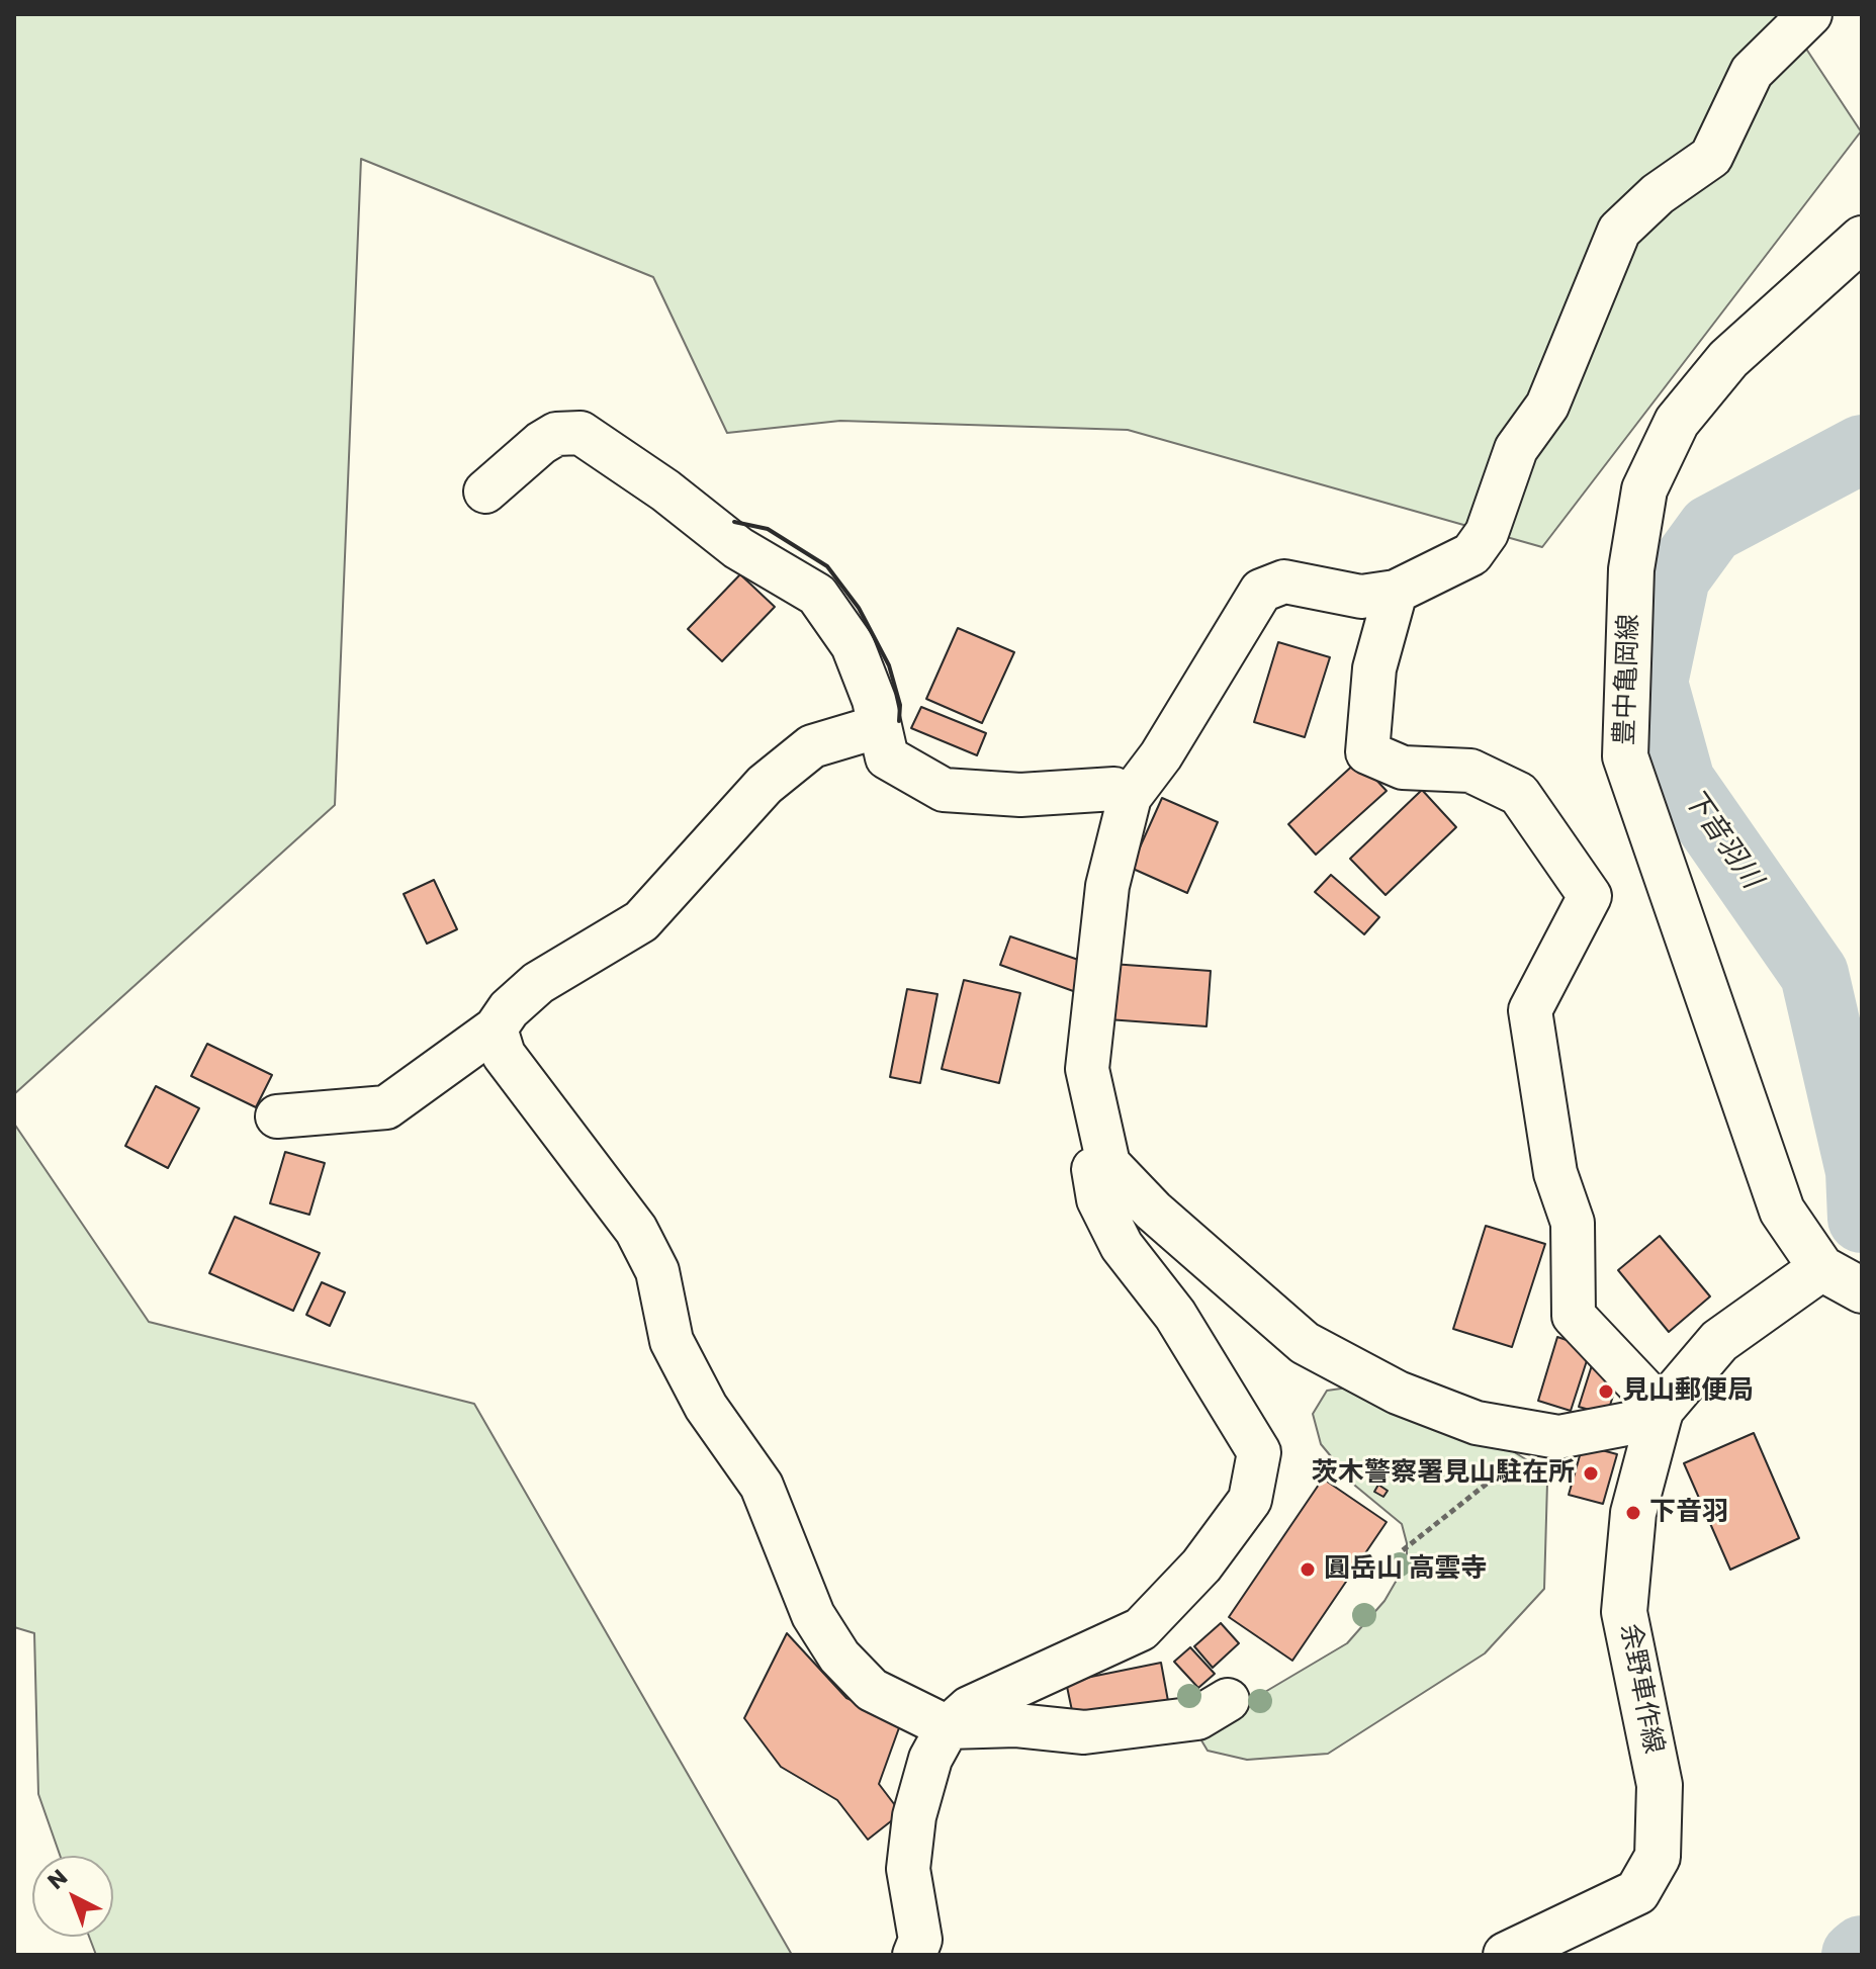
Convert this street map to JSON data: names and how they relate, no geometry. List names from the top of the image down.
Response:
{
  "streets": {
    "main road": ["豊中亀岡線", "余野車作線"]
  },
  "crossings": [
    ["豊中亀岡線", "余野車作線"]
  ],
  "water": ["下音羽川"],
  "places": [
    "見山郵便局",
    "茨木警察署見山駐在所",
    "下音羽",
    "圓岳山 高雲寺"
  ],
  "north": "top left"
}
